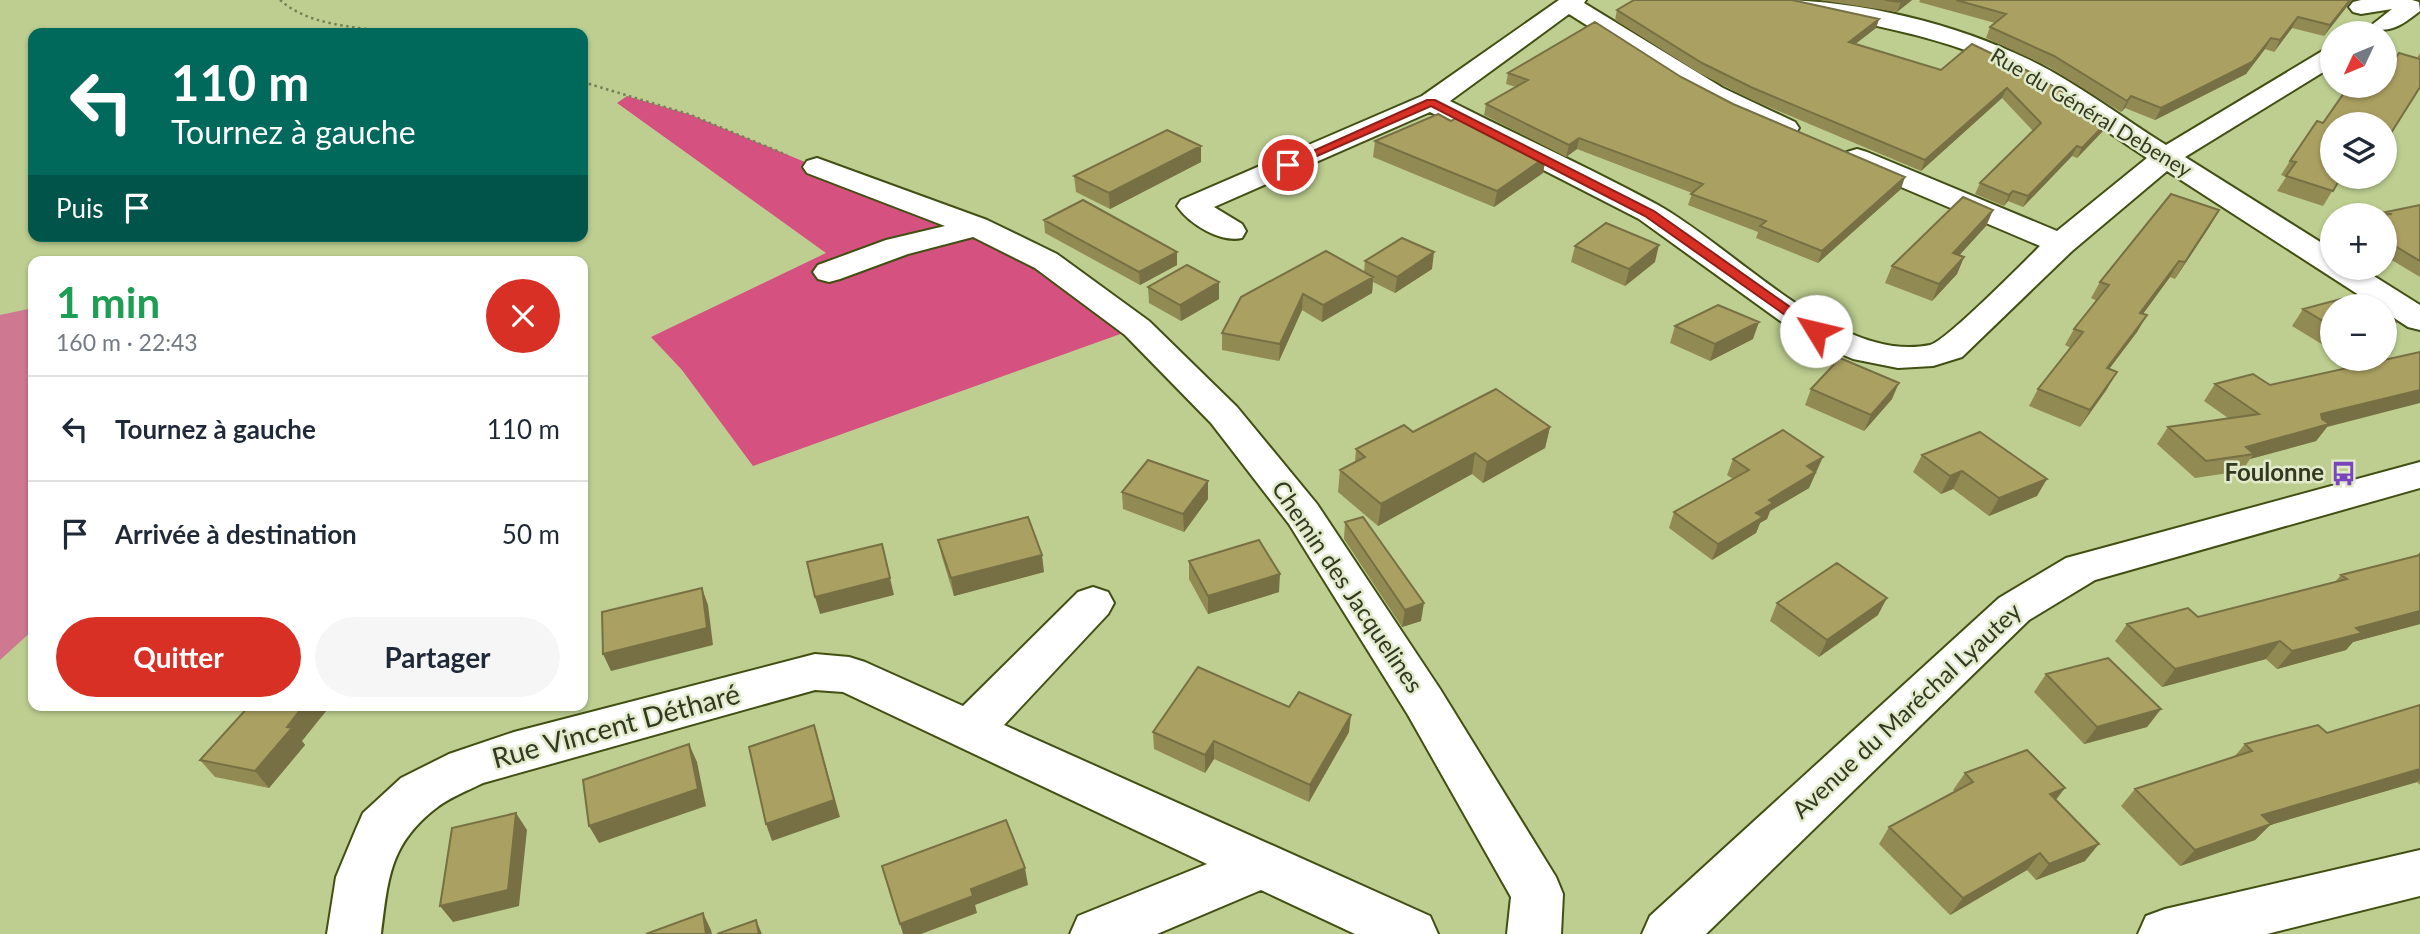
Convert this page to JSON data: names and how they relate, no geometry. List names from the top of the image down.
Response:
{
  "streets": {
    "street": [
      "Rue du Général Debeney",
      "Chemin des Jacquelines",
      "Avenue du Maréchal Lyautey",
      "Rue Vincent Détharé"
    ]
  },
  "places": {
    "bus stop": ["Foulonne"]
  },
  "north": "bottom left",
  "page": {
    "map_buttons": ["+", "−"],
    "turn": ["110 m", "Tournez à gauche"],
    "then": "Puis",
    "heading": ["1 min", "160 m · 22:43"],
    "list": [
      {
        "name": "Tournez à gauche",
        "value": "110 m"
      },
      {
        "name": "Arrivée à destination",
        "value": "50 m"
      }
    ],
    "buttons": ["Quitter", "Partager"]
  }
}
